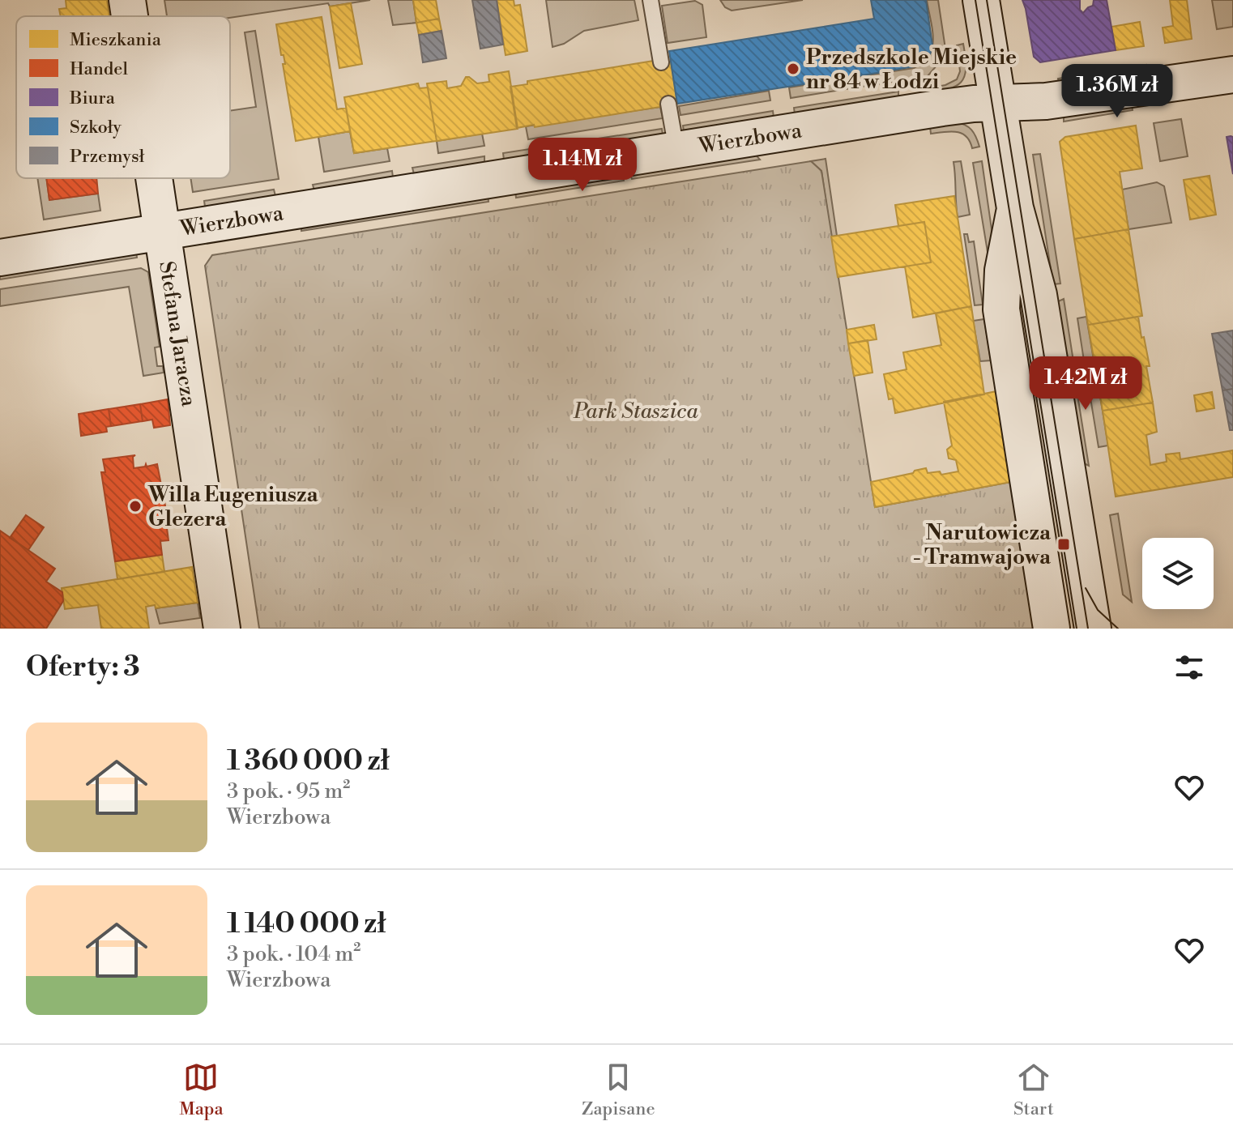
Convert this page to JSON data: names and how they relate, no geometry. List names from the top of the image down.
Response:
{
  "streets": {
    "street": ["Wierzbowa", "Stefana Jaracza"]
  },
  "crossings": [
    ["Wierzbowa", "Stefana Jaracza"]
  ],
  "parks": ["Park Staszica"],
  "places": {
    "other": ["Przedszkole Miejskie nr 84 w Łodzi", "Willa Eugeniusza Glezera"],
    "transit": ["Narutowicza - Tramwajowa"]
  },
  "legend": [
    "Mieszkania",
    "Handel",
    "Biura",
    "Szkoły",
    "Przemysł"
  ],
  "page": {
    "price": ["1.36M zł", "1.14M zł", "1.42M zł"],
    "heading": "Oferty: 3",
    "list": [
      {
        "name": "1 360 000 zł",
        "note": "3 pok. · 95 m² · Wierzbowa"
      },
      {
        "name": "1 140 000 zł",
        "note": "3 pok. · 104 m² · Wierzbowa"
      }
    ],
    "tabs": ["Mapa", "Zapisane", "Start"]
  }
}
